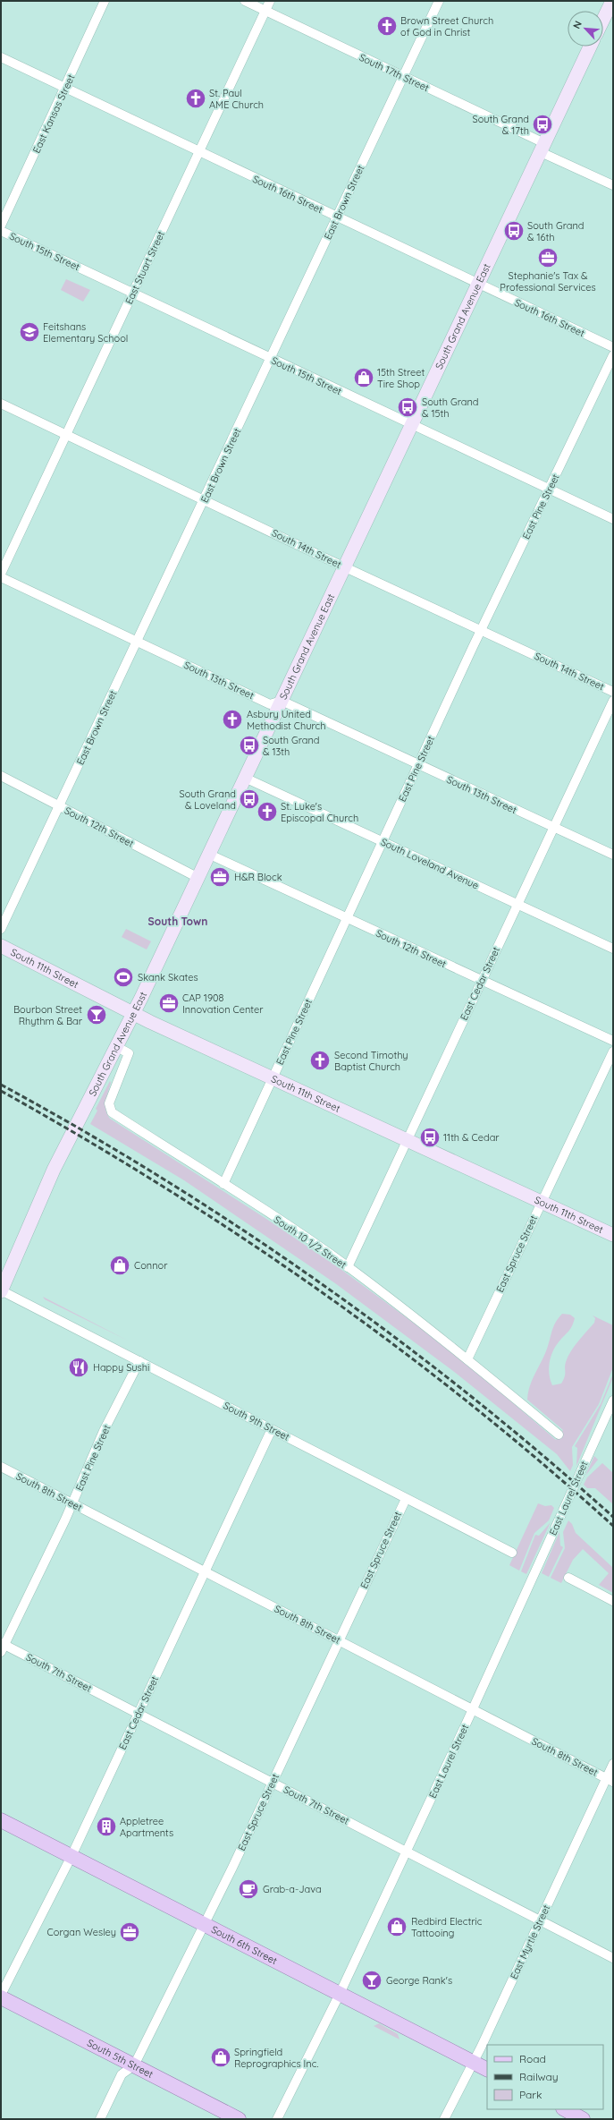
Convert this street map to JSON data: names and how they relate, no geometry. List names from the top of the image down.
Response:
{
  "streets": {
    "main road": [
      "South Grand Avenue East",
      "South 11th Street",
      "South 6th Street",
      "South 5th Street"
    ],
    "street": [
      "South 17th Street",
      "East Kansas Street",
      "South 16th Street",
      "East Brown Street",
      "South 15th Street",
      "East Stuart Street",
      "East Pine Street",
      "South 14th Street",
      "South 13th Street",
      "South 12th Street",
      "South Loveland Avenue",
      "East Cedar Street",
      "South 10 1/2 Street",
      "East Spruce Street",
      "South 9th Street",
      "South 8th Street",
      "East Laurel Street",
      "South 7th Street",
      "East Myrtle Street"
    ]
  },
  "crossings": [
    ["South 17th Street", "East Brown Street"],
    ["South 17th Street", "East Stuart Street"],
    ["South 17th Street", "South Grand Avenue East"],
    ["East Kansas Street", "South 16th Street"],
    ["South 16th Street", "East Brown Street"],
    ["South 16th Street", "East Stuart Street"],
    ["South 16th Street", "South Grand Avenue East"],
    ["East Brown Street", "South 15th Street"],
    ["East Brown Street", "South 14th Street"],
    ["East Brown Street", "South 13th Street"],
    ["East Brown Street", "South 12th Street"],
    ["South 15th Street", "East Stuart Street"],
    ["South 15th Street", "South Grand Avenue East"],
    ["South 15th Street", "East Pine Street"],
    ["East Stuart Street", "South 14th Street"],
    ["South Grand Avenue East", "South 14th Street"],
    ["South Grand Avenue East", "South 13th Street"],
    ["South Grand Avenue East", "South 12th Street"],
    ["South Grand Avenue East", "South Loveland Avenue"],
    ["South Grand Avenue East", "South 11th Street"],
    ["South Grand Avenue East", "South 10 1/2 Street"],
    ["South Grand Avenue East", "South 9th Street"],
    ["East Pine Street", "South 14th Street"],
    ["East Pine Street", "South 13th Street"],
    ["East Pine Street", "South 12th Street"],
    ["East Pine Street", "South Loveland Avenue"],
    ["East Pine Street", "South 11th Street"],
    ["East Pine Street", "South 10 1/2 Street"],
    ["East Pine Street", "South 9th Street"],
    ["East Pine Street", "South 8th Street"],
    ["East Pine Street", "South 7th Street"],
    ["South 13th Street", "East Cedar Street"],
    ["South 12th Street", "East Cedar Street"],
    ["South Loveland Avenue", "East Cedar Street"],
    ["South 11th Street", "East Cedar Street"],
    ["South 11th Street", "East Spruce Street"],
    ["East Cedar Street", "South 10 1/2 Street"],
    ["East Cedar Street", "South 9th Street"],
    ["East Cedar Street", "South 8th Street"],
    ["East Cedar Street", "South 7th Street"],
    ["East Cedar Street", "South 6th Street"],
    ["South 10 1/2 Street", "East Spruce Street"],
    ["East Spruce Street", "South 9th Street"],
    ["East Spruce Street", "South 8th Street"],
    ["East Spruce Street", "South 7th Street"],
    ["East Spruce Street", "South 6th Street"],
    ["East Spruce Street", "South 5th Street"],
    ["South 8th Street", "East Laurel Street"],
    ["South 8th Street", "East Myrtle Street"],
    ["East Laurel Street", "South 7th Street"],
    ["East Laurel Street", "South 6th Street"],
    ["South 7th Street", "East Myrtle Street"],
    ["East Myrtle Street", "South 6th Street"]
  ],
  "districts": ["South Town"],
  "places": {
    "church": [
      "Brown Street Church of God in Christ",
      "St. Paul AME Church",
      "Asbury United Methodist Church",
      "St. Luke's Episcopal Church",
      "Second Timothy Baptist Church"
    ],
    "bus stop": [
      "South Grand & 17th",
      "South Grand & 16th",
      "South Grand & 15th",
      "South Grand & 13th",
      "South Grand & Loveland",
      "11th & Cedar"
    ],
    "office": [
      "Stephanie's Tax & Professional Services",
      "H&R Block",
      "CAP 1908 Innovation Center",
      "Corgan Wesley"
    ],
    "school or university": ["Feitshans Elementary School"],
    "shop": [
      "15th Street Tire Shop",
      "Connor",
      "Redbird Electric Tattooing",
      "Springfield Reprographics Inc."
    ],
    "sports": ["Skank Skates"],
    "bar": ["Bourbon Street Rhythm & Bar", "George Rank's"],
    "restaurant": ["Happy Sushi"],
    "building": ["Appletree Apartments"],
    "cafe": ["Grab-a-Java"]
  },
  "legend": ["Road", "Railway", "Park"],
  "north": "top left"
}
